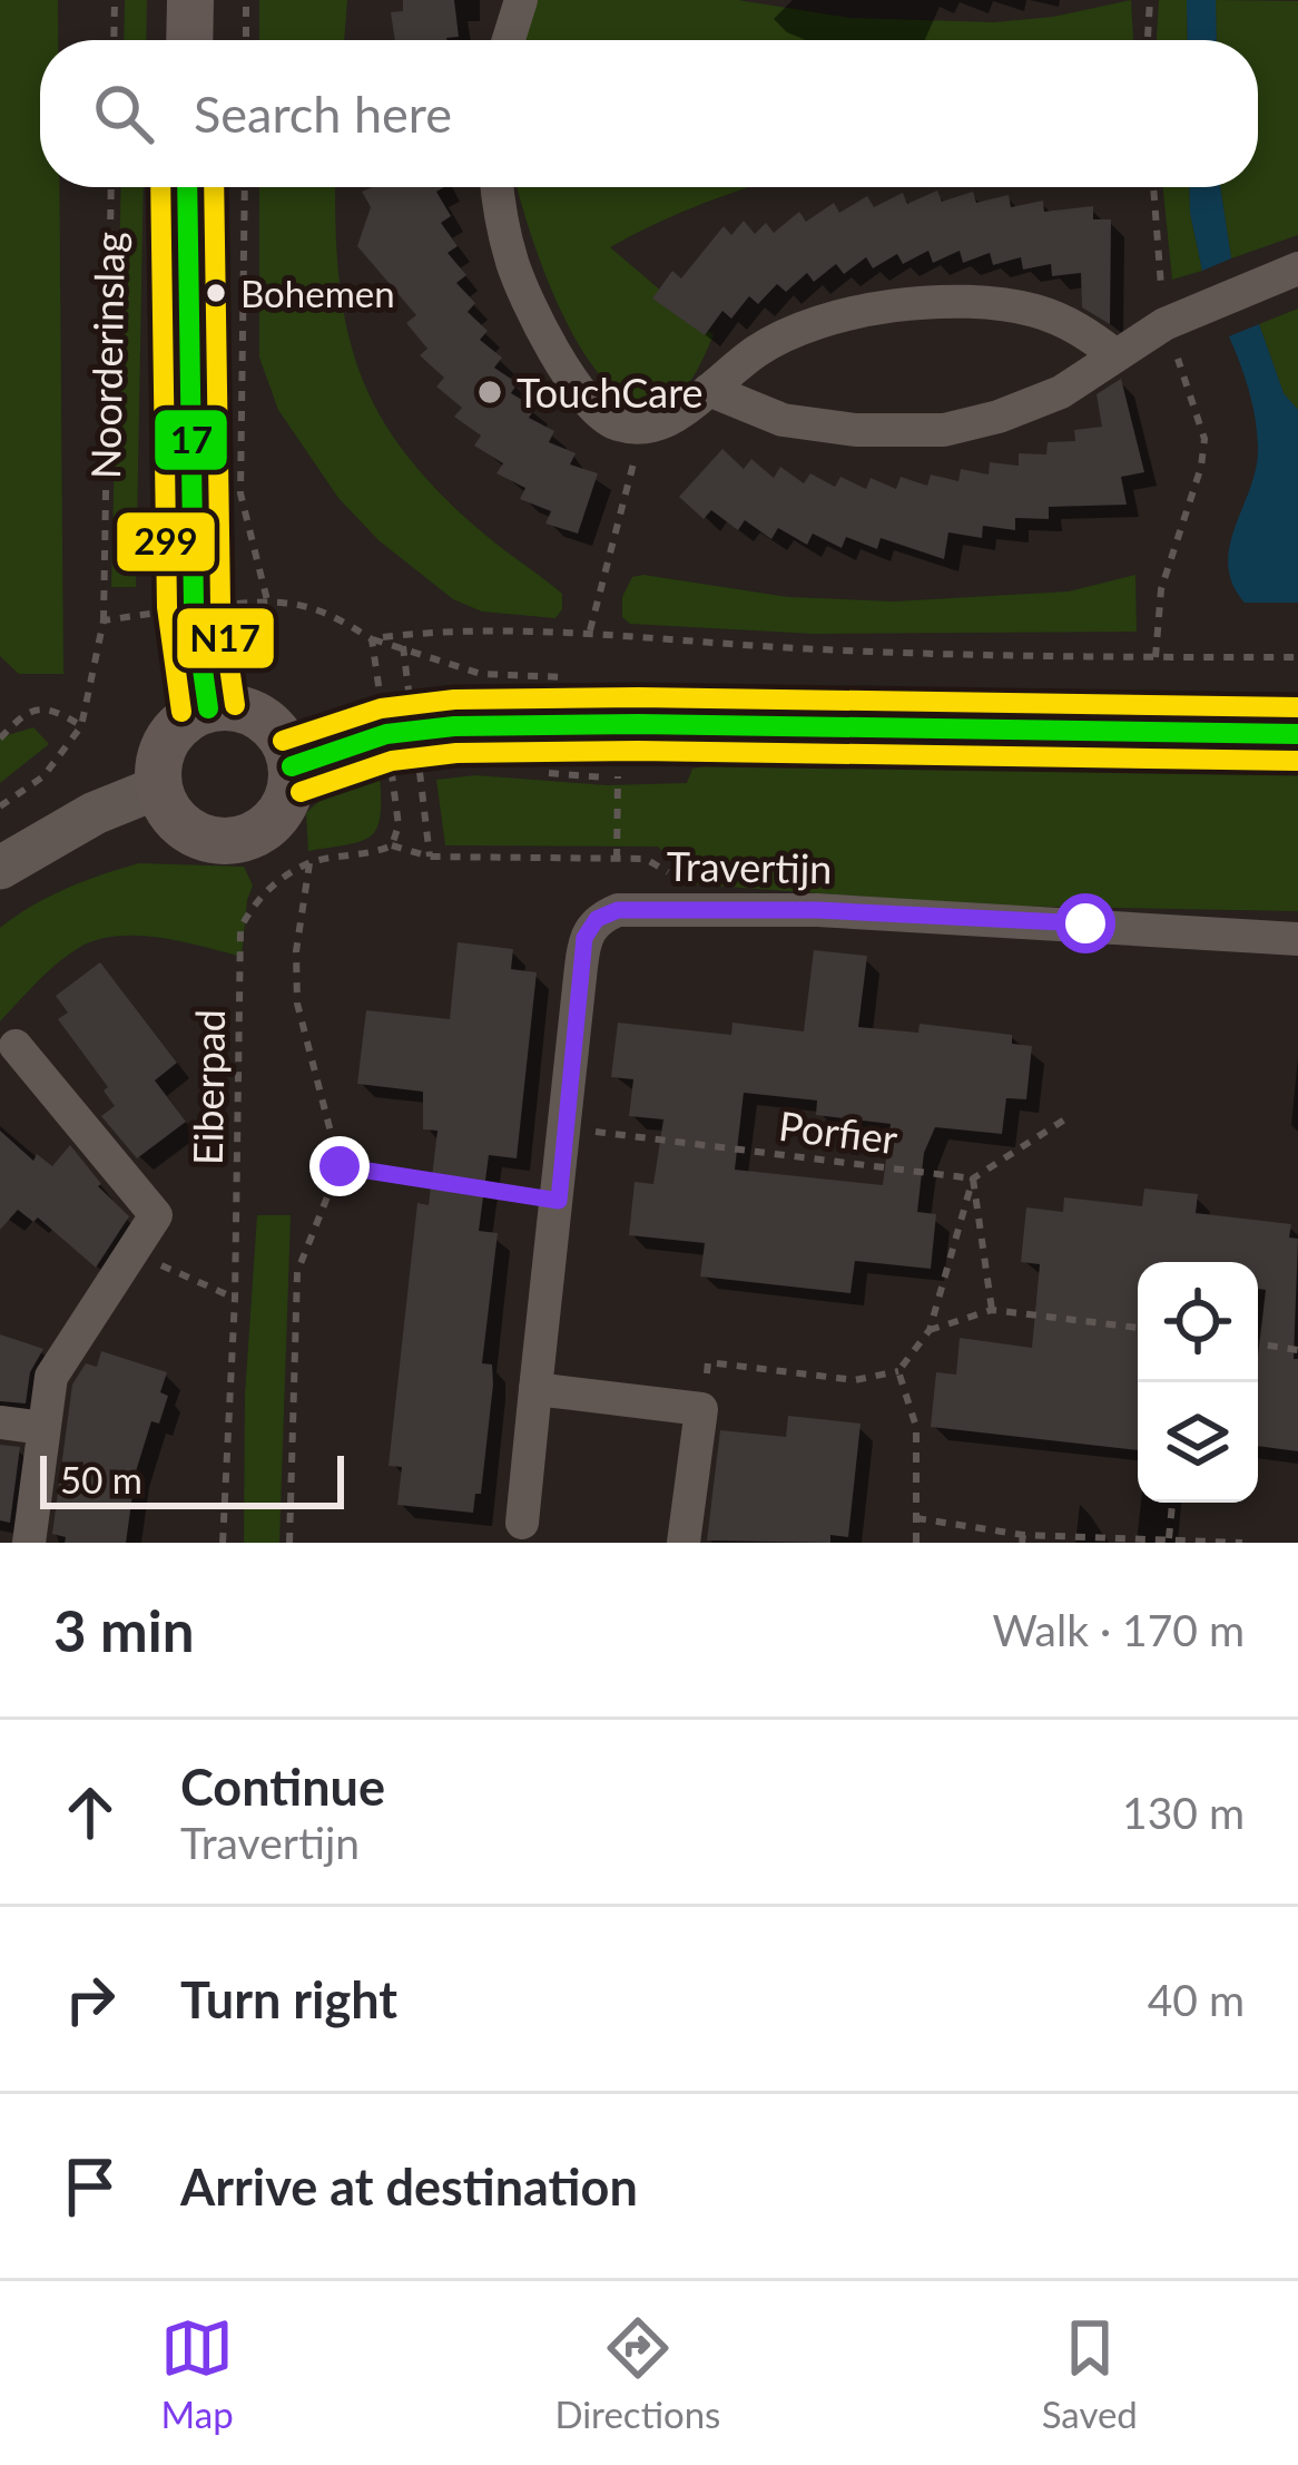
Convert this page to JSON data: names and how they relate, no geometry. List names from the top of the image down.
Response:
{
  "streets": {
    "main road": ["Noorderinslag"],
    "street": ["Travertijn"],
    "path": ["Eiberpad", "Porfier"]
  },
  "crossings": [
    ["Travertijn", "Porfier"]
  ],
  "places": ["Bohemen", "TouchCare"],
  "lines": ["transit line 17", "transit line 299", "transit line N17"],
  "scale_bar": "50 m",
  "page": {
    "search": "Search here",
    "scale": "50 m",
    "heading": ["3 min", "Walk · 170 m"],
    "list": [
      ["Continue", "Travertijn", "130 m"],
      ["Turn right", "40 m"],
      "Arrive at destination"
    ],
    "nav": ["Map", "Directions", "Saved"]
  }
}
